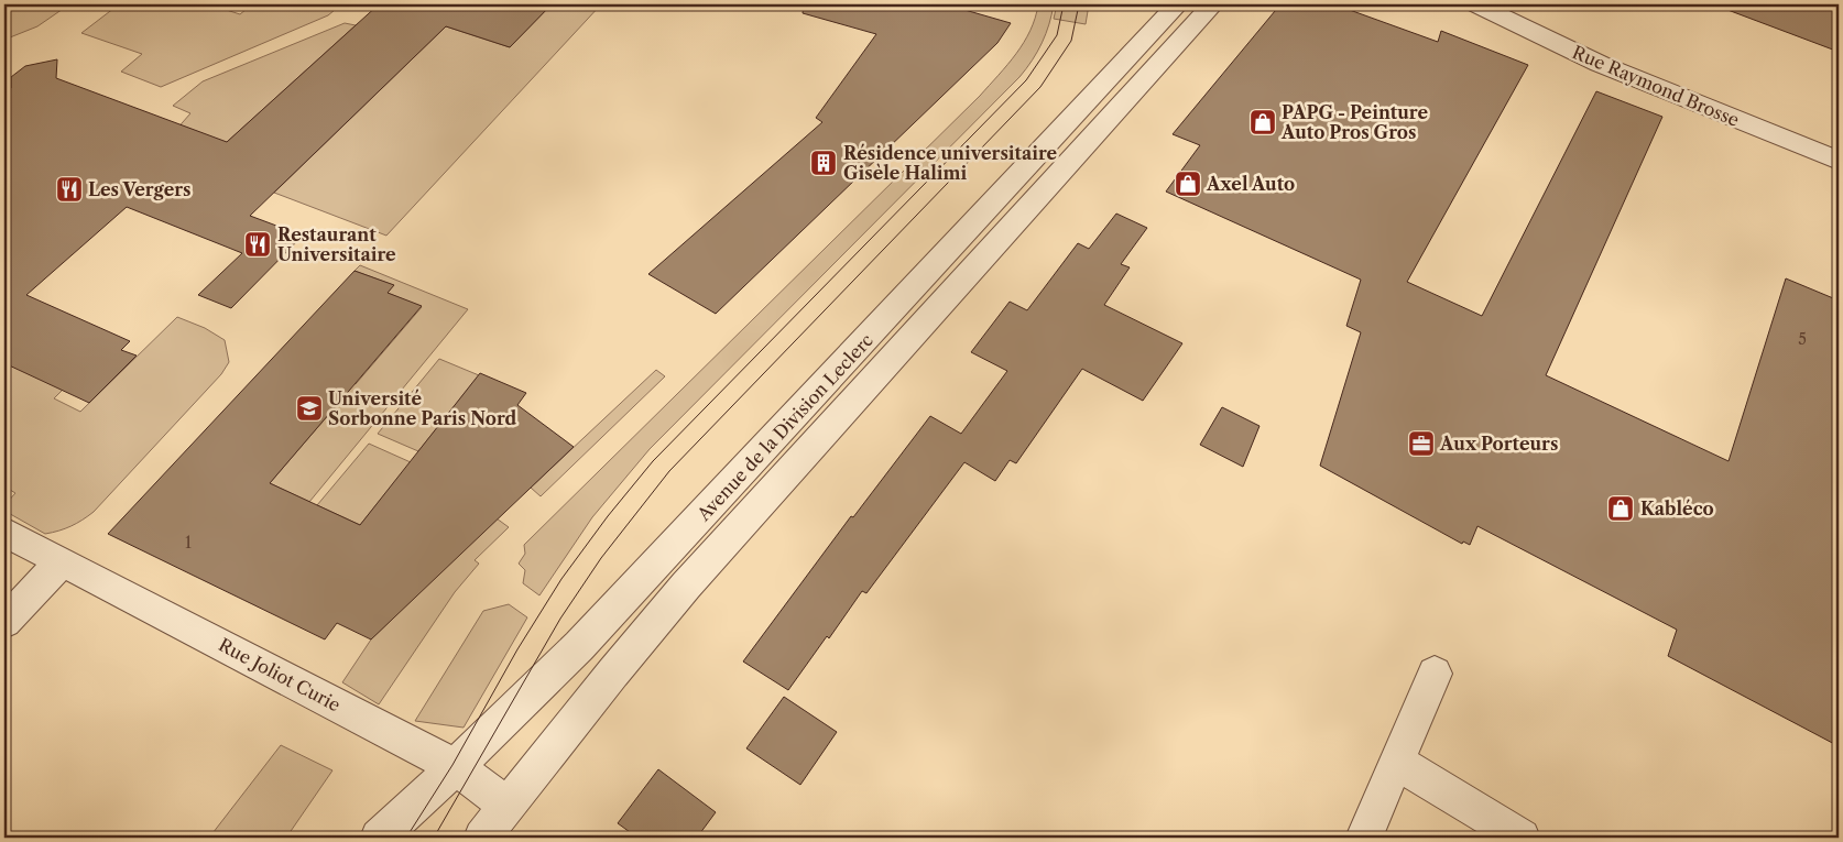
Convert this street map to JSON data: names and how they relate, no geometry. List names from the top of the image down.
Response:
{
  "streets": {
    "street": ["Rue Raymond Brosse", "Avenue de la Division Leclerc", "Rue Joliot Curie"]
  },
  "crossings": [
    ["Avenue de la Division Leclerc", "Rue Joliot Curie"]
  ],
  "places": {
    "shop": ["PAPG - Peinture Auto Pros Gros", "Axel Auto", "Kabléco"],
    "building": ["Résidence universitaire Gisèle Halimi"],
    "restaurant": ["Les Vergers", "Restaurant Universitaire"],
    "school or university": ["Université Sorbonne Paris Nord"],
    "office": ["Aux Porteurs"]
  },
  "house_numbers": ["5", "1"]
}
